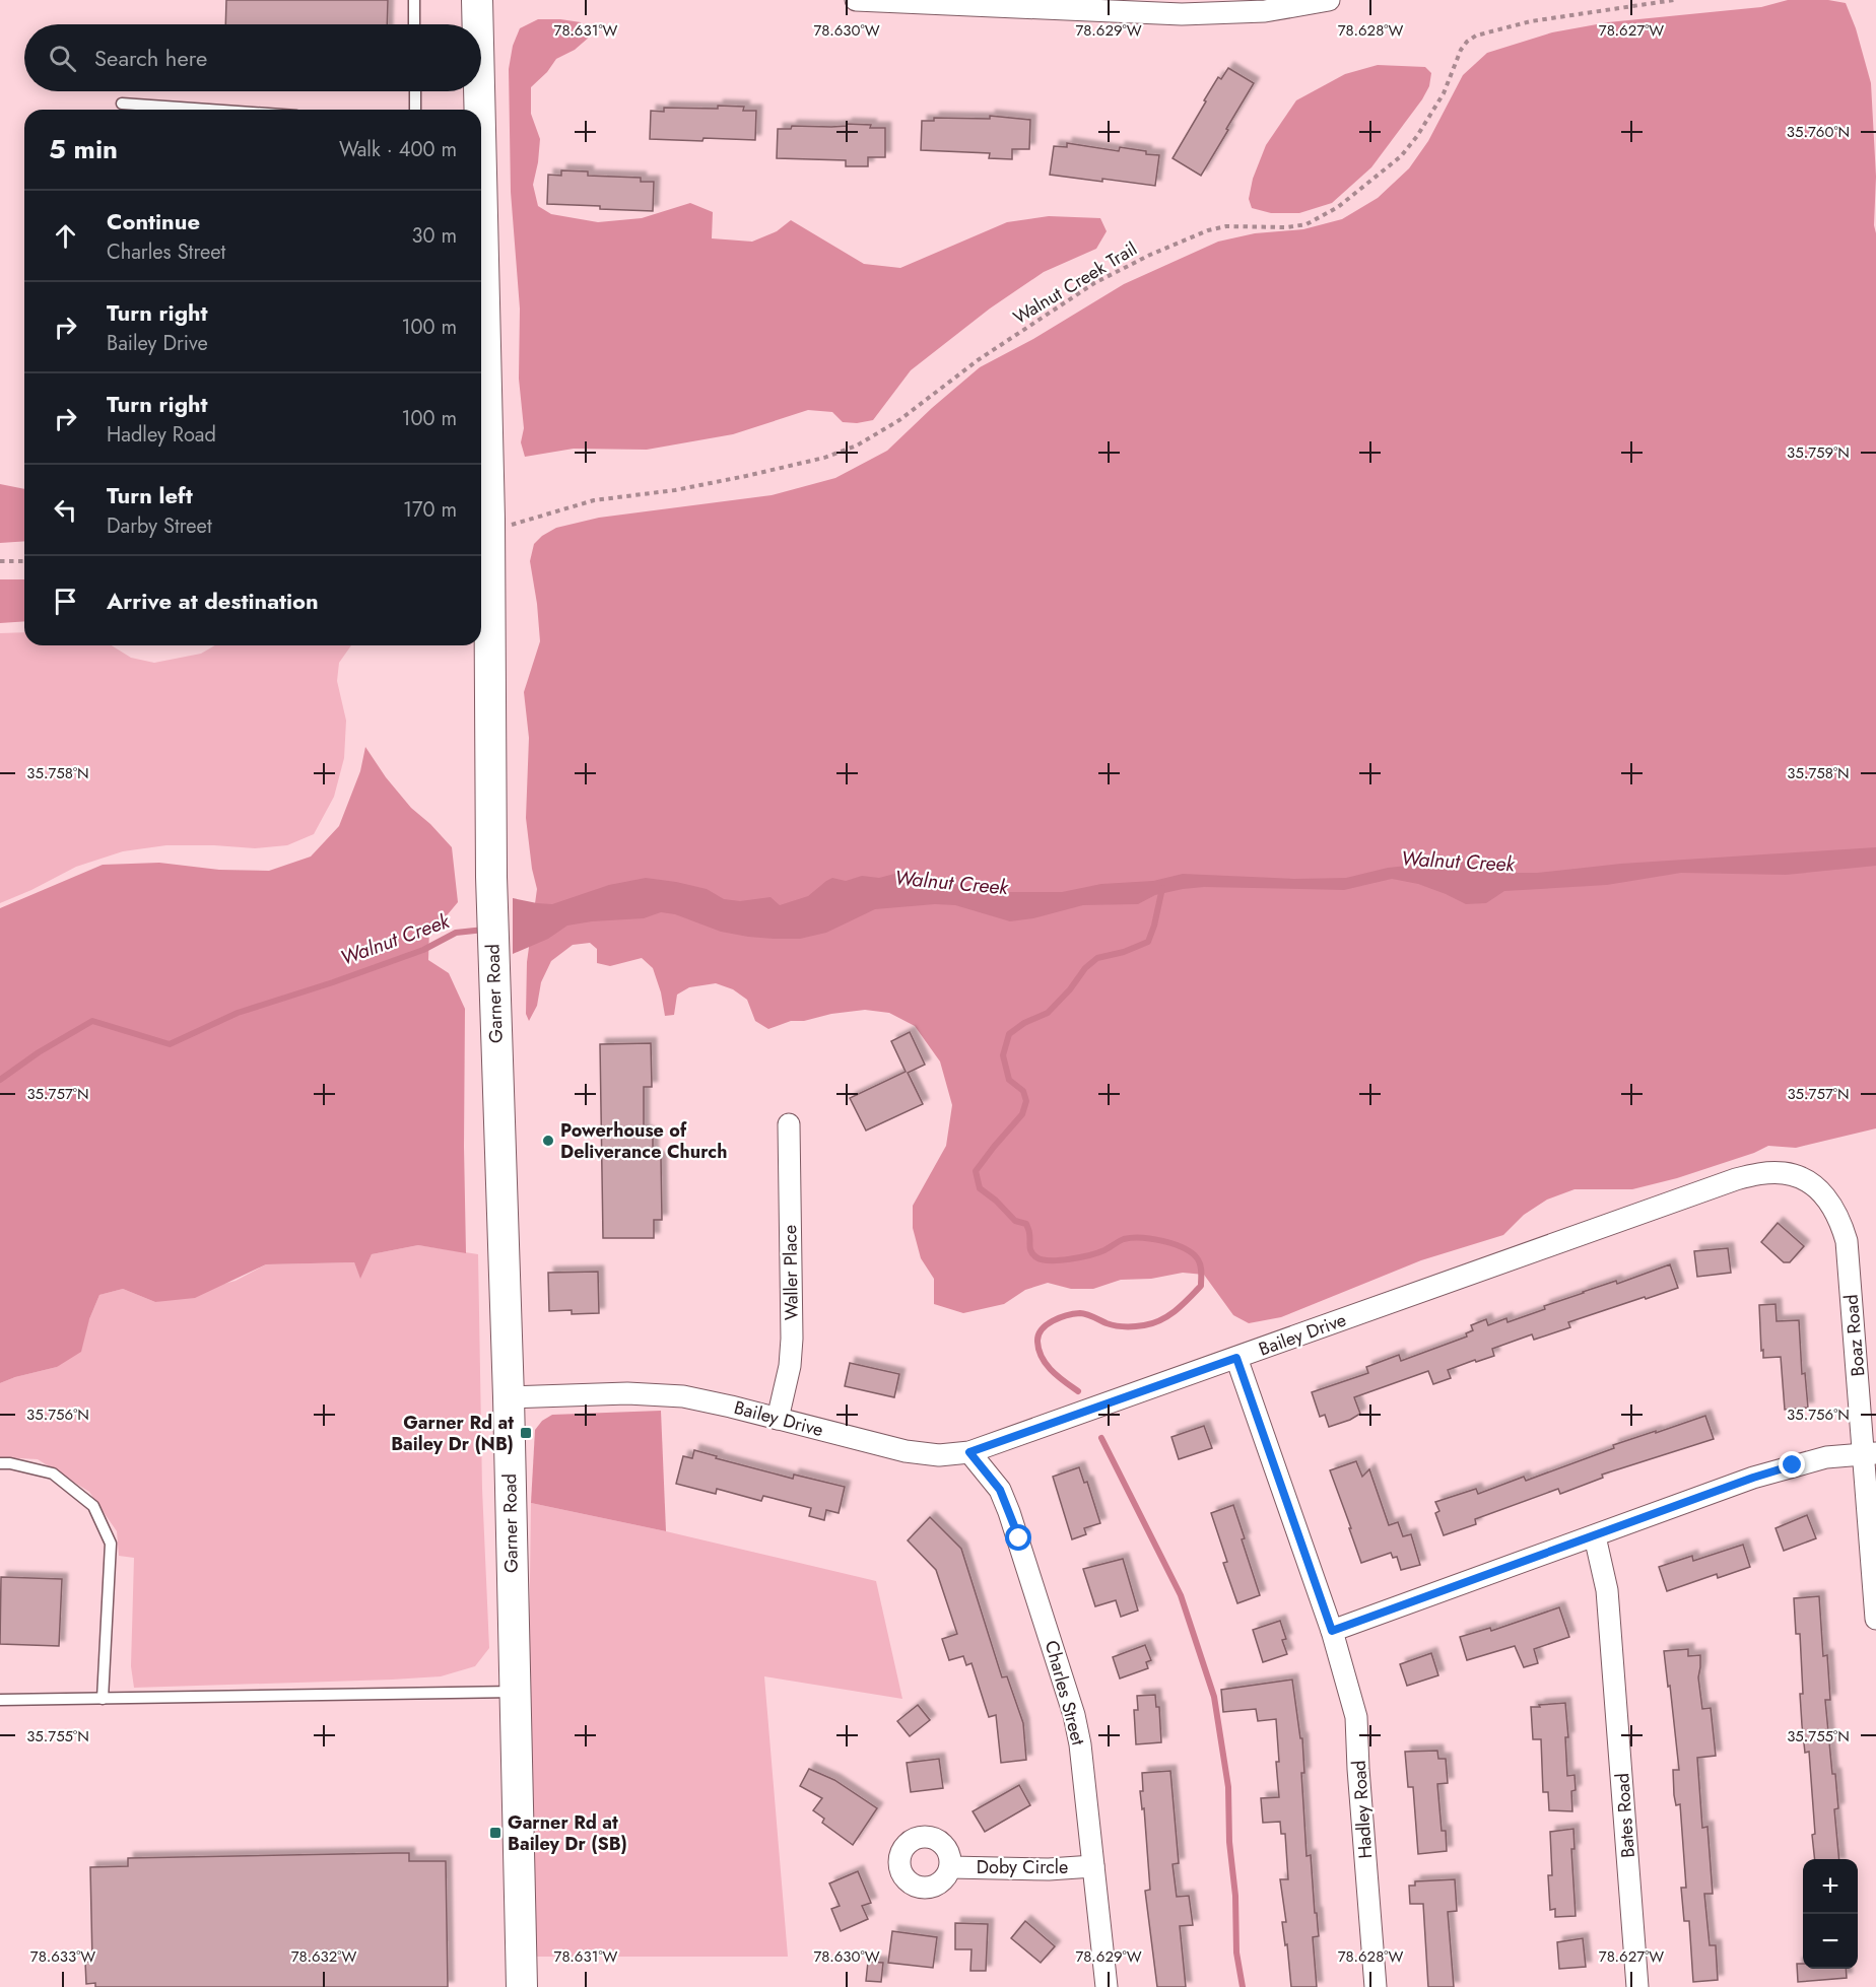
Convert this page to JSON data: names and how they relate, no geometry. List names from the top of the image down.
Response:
{
  "streets": {
    "main road": ["Garner Road"],
    "street": [
      "Waller Place",
      "Bailey Drive",
      "Boaz Road",
      "Charles Street",
      "Hadley Road",
      "Bates Road",
      "Doby Circle"
    ],
    "path": ["Walnut Creek Trail"]
  },
  "crossings": [
    ["Garner Road", "Bailey Drive"],
    ["Waller Place", "Bailey Drive"],
    ["Bailey Drive", "Boaz Road"],
    ["Bailey Drive", "Charles Street"],
    ["Bailey Drive", "Hadley Road"],
    ["Charles Street", "Doby Circle"]
  ],
  "water": ["Walnut Creek"],
  "places": {
    "other": ["Powerhouse of Deliverance Church"],
    "transit": ["Garner Rd at Bailey Dr (NB)", "Garner Rd at Bailey Dr (SB)"]
  },
  "page": {
    "search": "Search here",
    "heading": ["5 min", "Walk · 400 m"],
    "list": [
      ["Continue", "Charles Street", "30 m"],
      ["Turn right", "Bailey Drive", "100 m"],
      ["Turn right", "Hadley Road", "100 m"],
      ["Turn left", "Darby Street", "170 m"],
      "Arrive at destination"
    ],
    "map_buttons": ["+", "−"]
  },
  "coordinates": [
    "78.631°W",
    "78.630°W",
    "78.629°W",
    "78.628°W",
    "78.627°W",
    "35.760°N",
    "35.759°N",
    "35.758°N",
    "35.757°N",
    "35.756°N",
    "35.755°N",
    "78.633°W",
    "78.632°W"
  ]
}
